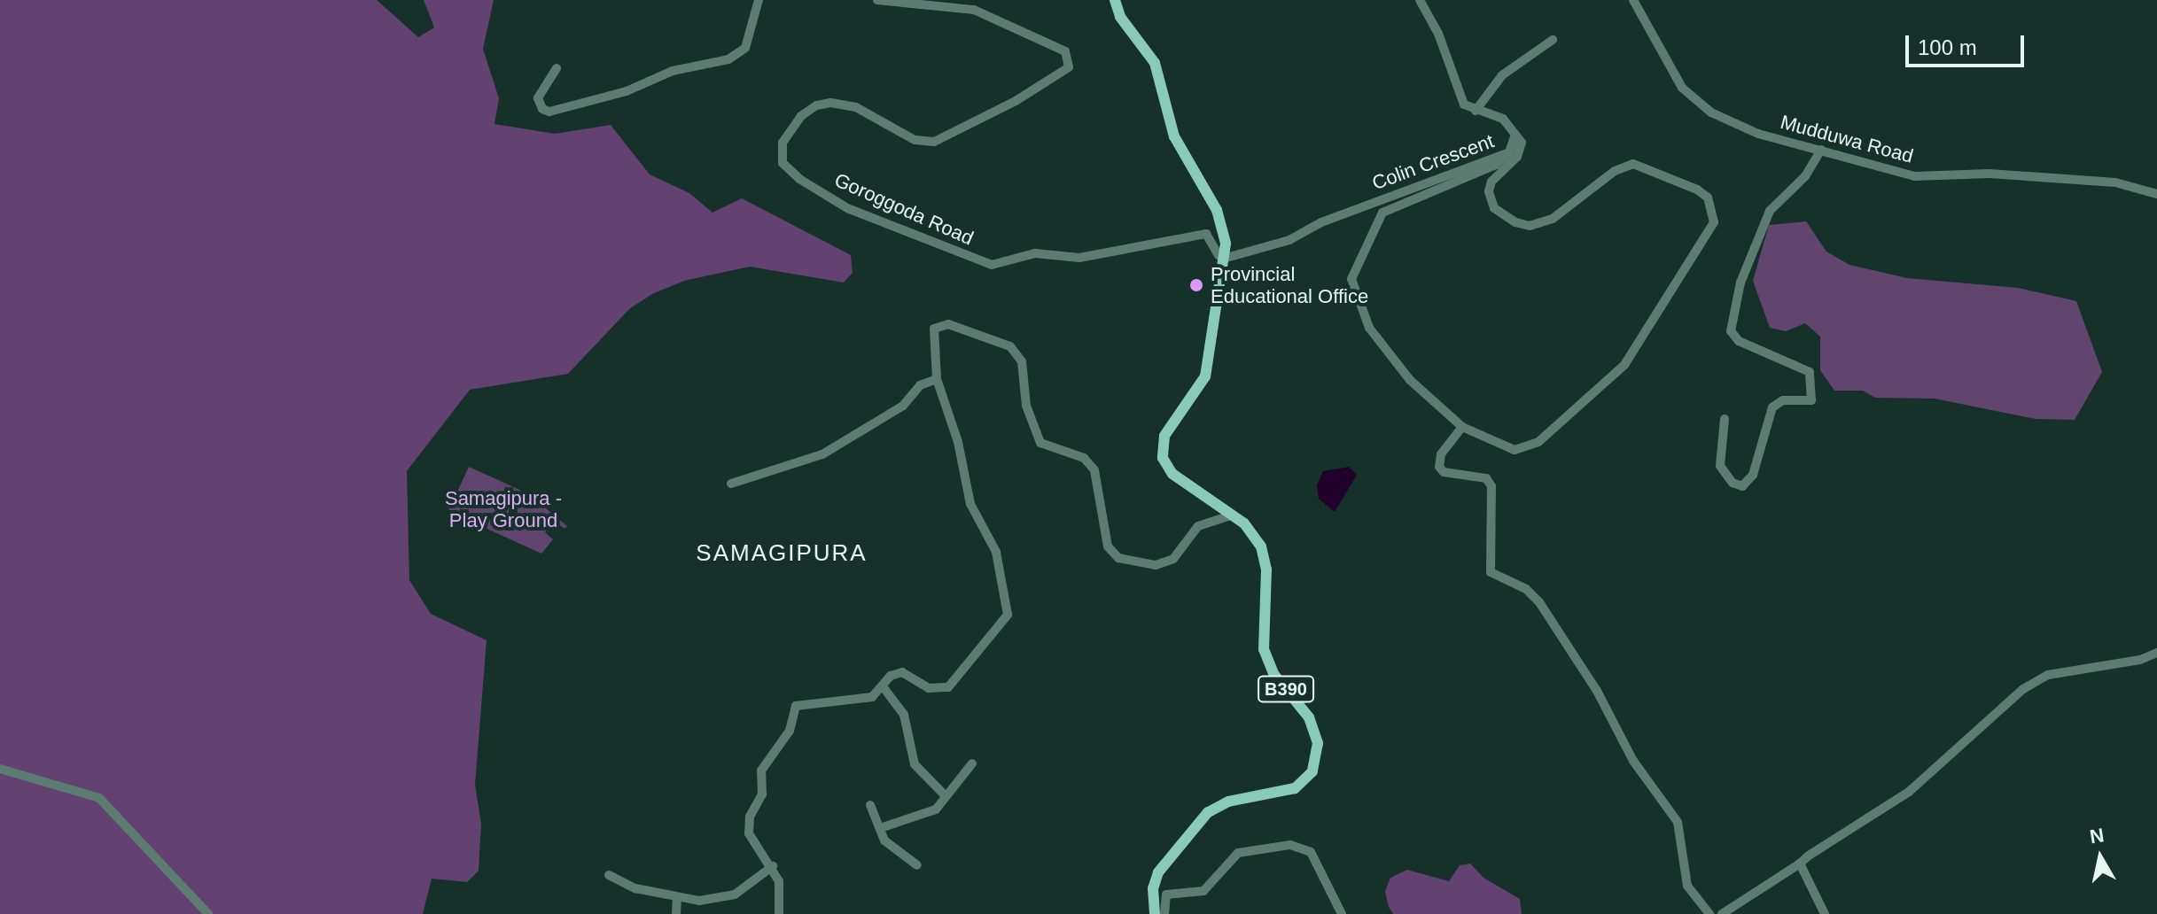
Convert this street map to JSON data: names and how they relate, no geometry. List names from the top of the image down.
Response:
{
  "streets": {
    "main road": ["B390"],
    "street": ["Mudduwa Road", "Colin Crescent", "Goroggoda Road"]
  },
  "crossings": [
    ["Colin Crescent", "Goroggoda Road"],
    ["Colin Crescent", "B390"],
    ["Goroggoda Road", "B390"]
  ],
  "districts": ["SAMAGIPURA"],
  "parks": ["Samagipura - Play Ground"],
  "places": ["Provincial Educational Office"],
  "scale_bar": "100 m",
  "north": "top"
}
